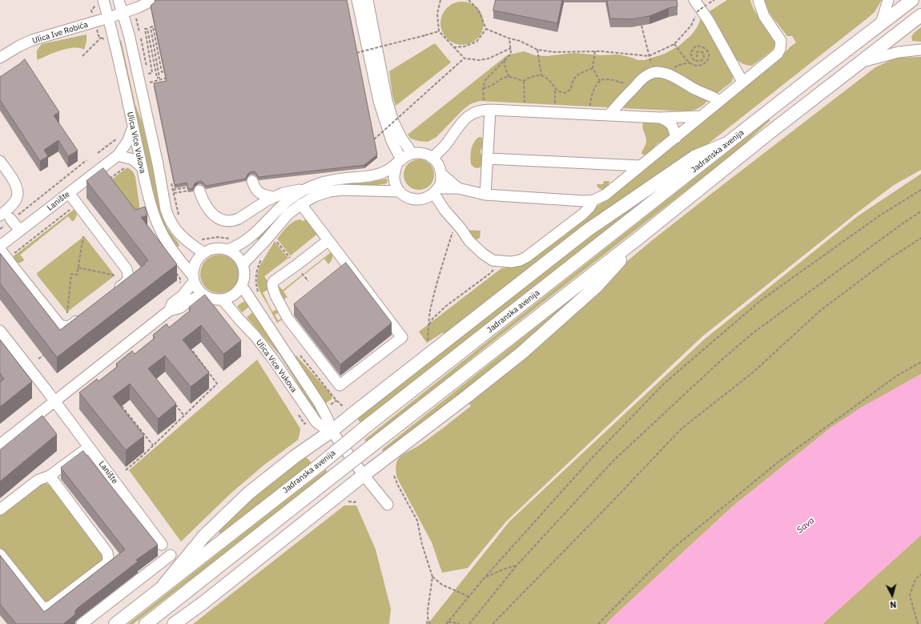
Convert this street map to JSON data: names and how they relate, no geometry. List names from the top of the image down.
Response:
{
  "streets": {
    "main road": ["Jadranska avenija"],
    "street": ["Ulica Ive Robića", "Ulica Vice Vukova", "Lanište"]
  },
  "crossings": [
    ["Ulica Ive Robića", "Ulica Vice Vukova"],
    ["Ulica Vice Vukova", "Lanište"]
  ],
  "water": ["Sava"],
  "north": "bottom"
}
